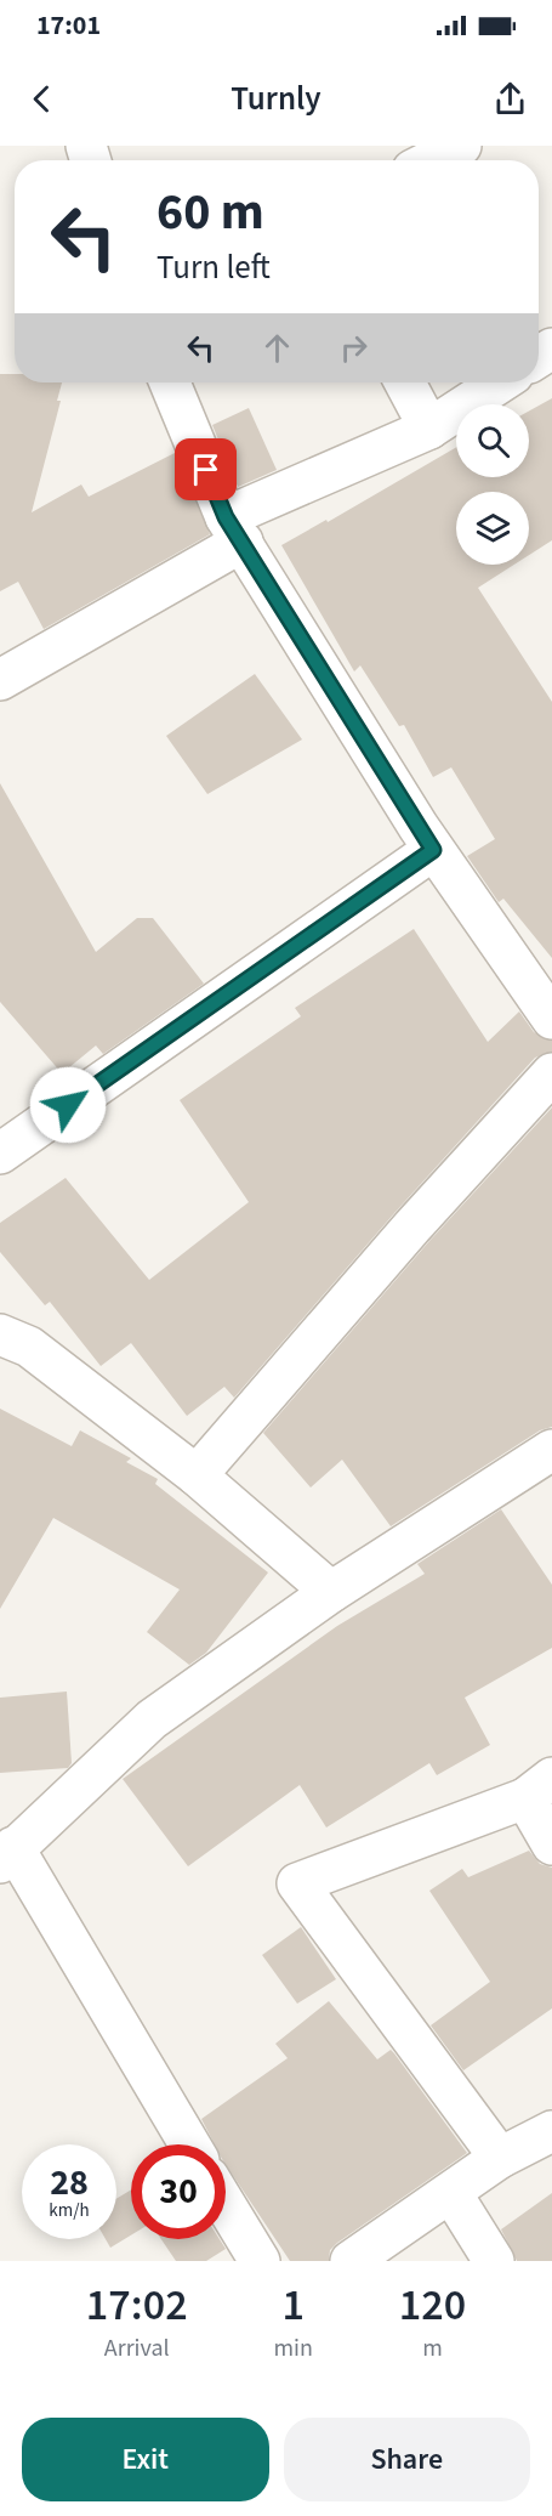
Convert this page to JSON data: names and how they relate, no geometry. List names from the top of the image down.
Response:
{
  "page": {
    "status": "17:01",
    "header": "Turnly",
    "turn": ["60 m", "Turn left"],
    "speed": "28 km/h",
    "limit": "30",
    "eta": [
      "17:02",
      "Arrival",
      "1",
      "min",
      "120",
      "m"
    ],
    "buttons": ["Exit", "Share"]
  }
}
